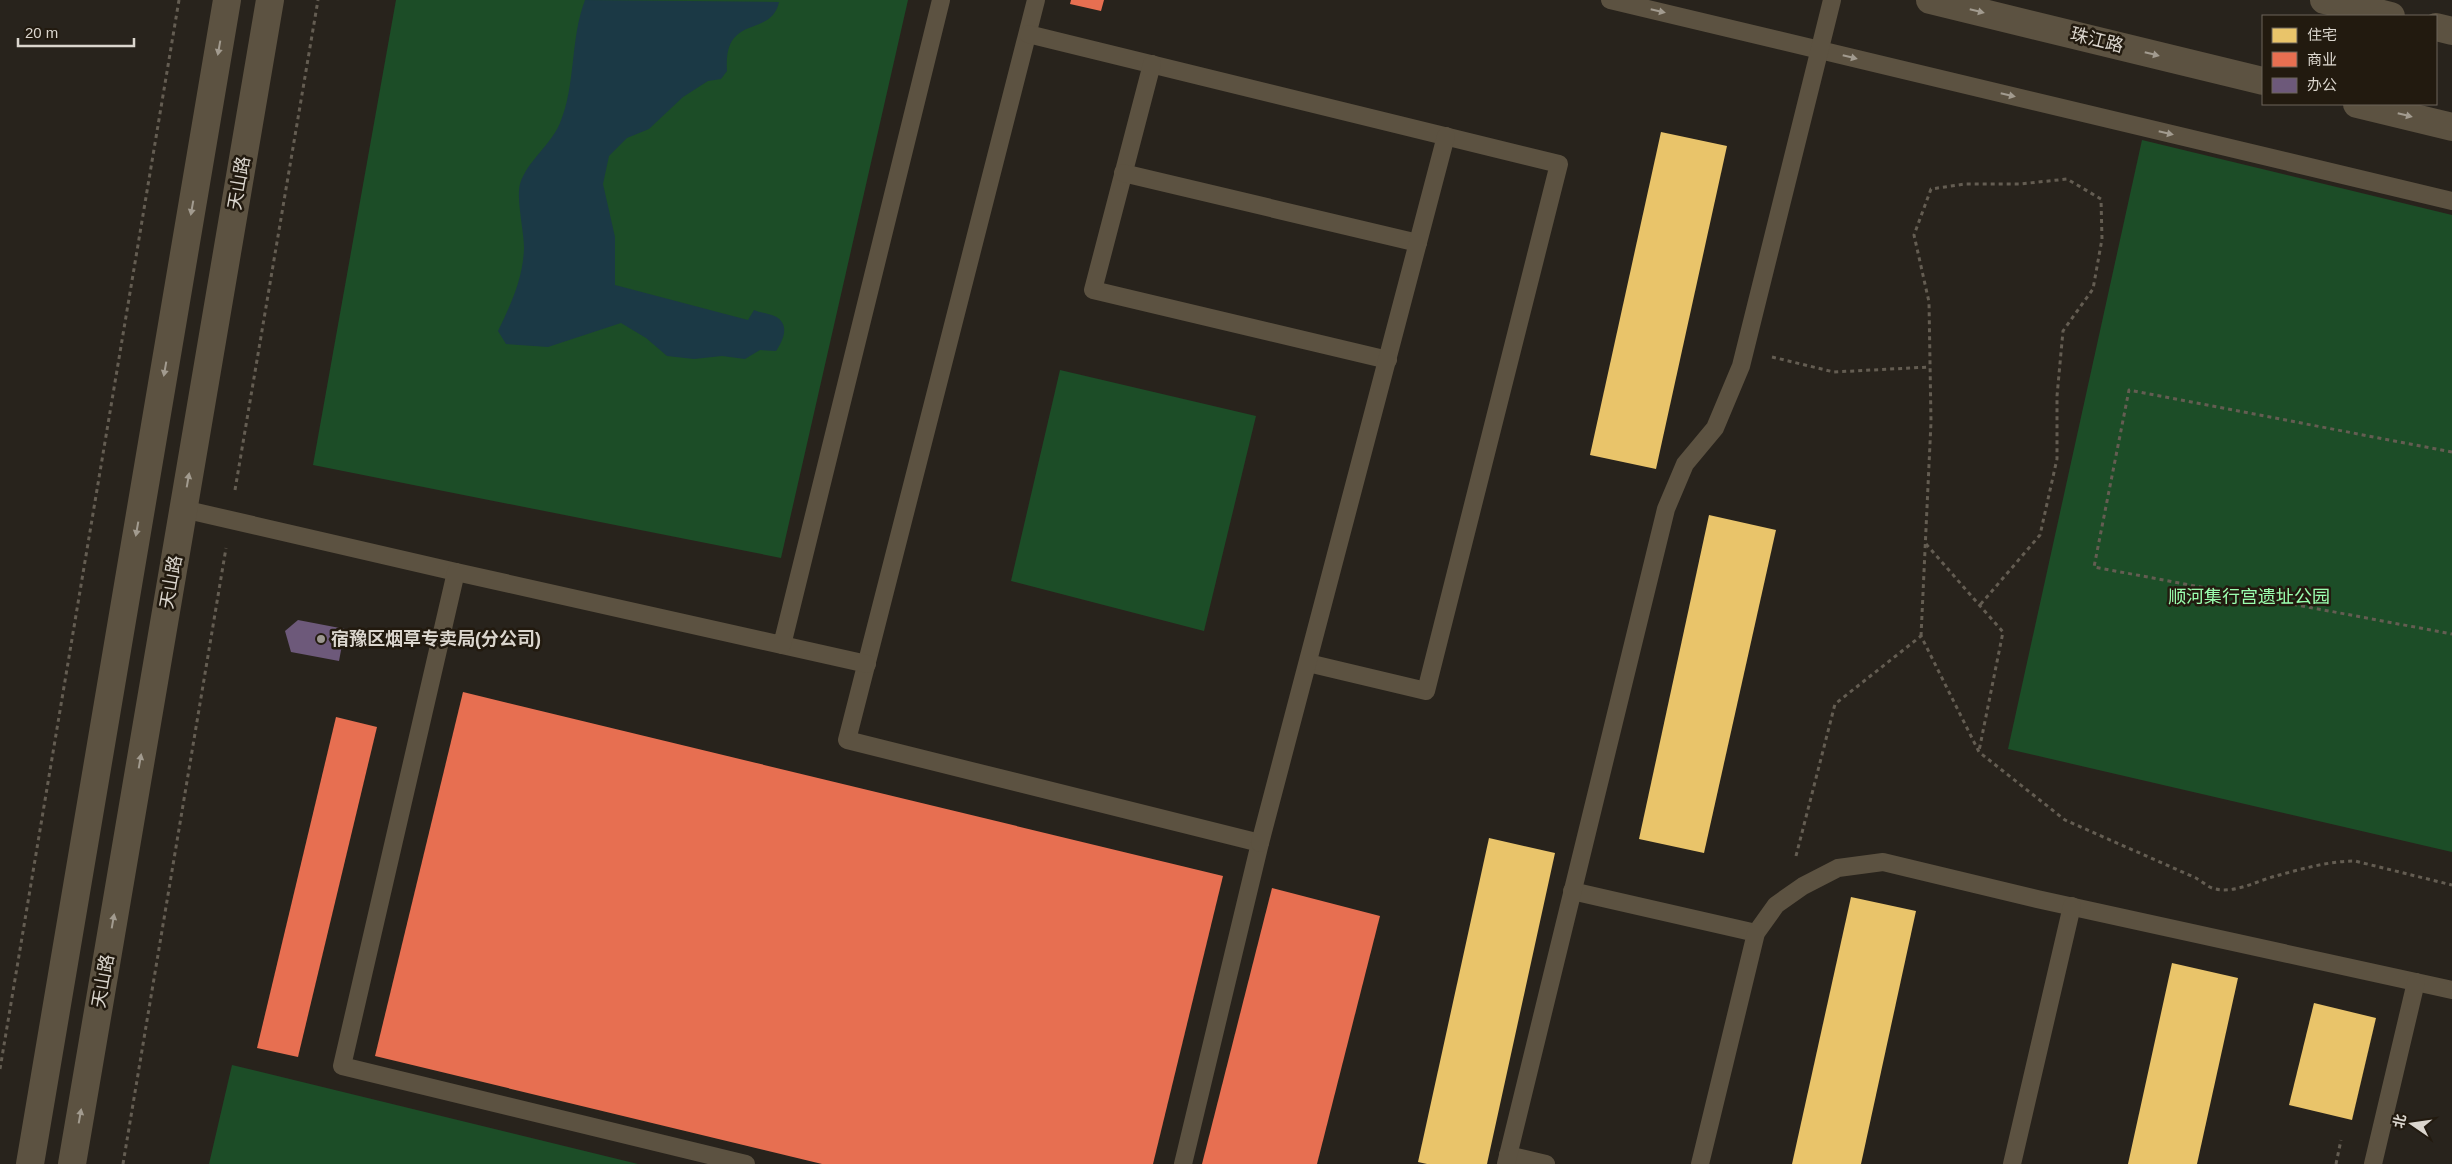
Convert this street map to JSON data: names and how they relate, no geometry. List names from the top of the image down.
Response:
{
  "streets": {
    "street": ["珠江路", "天山路"]
  },
  "one_way": ["珠江路"],
  "parks": ["顺河集行宫遗址公园"],
  "places": ["宿豫区烟草专卖局(分公司)"],
  "legend": ["住宅", "商业", "办公"],
  "scale_bar": "20 m",
  "north": "left"
}
